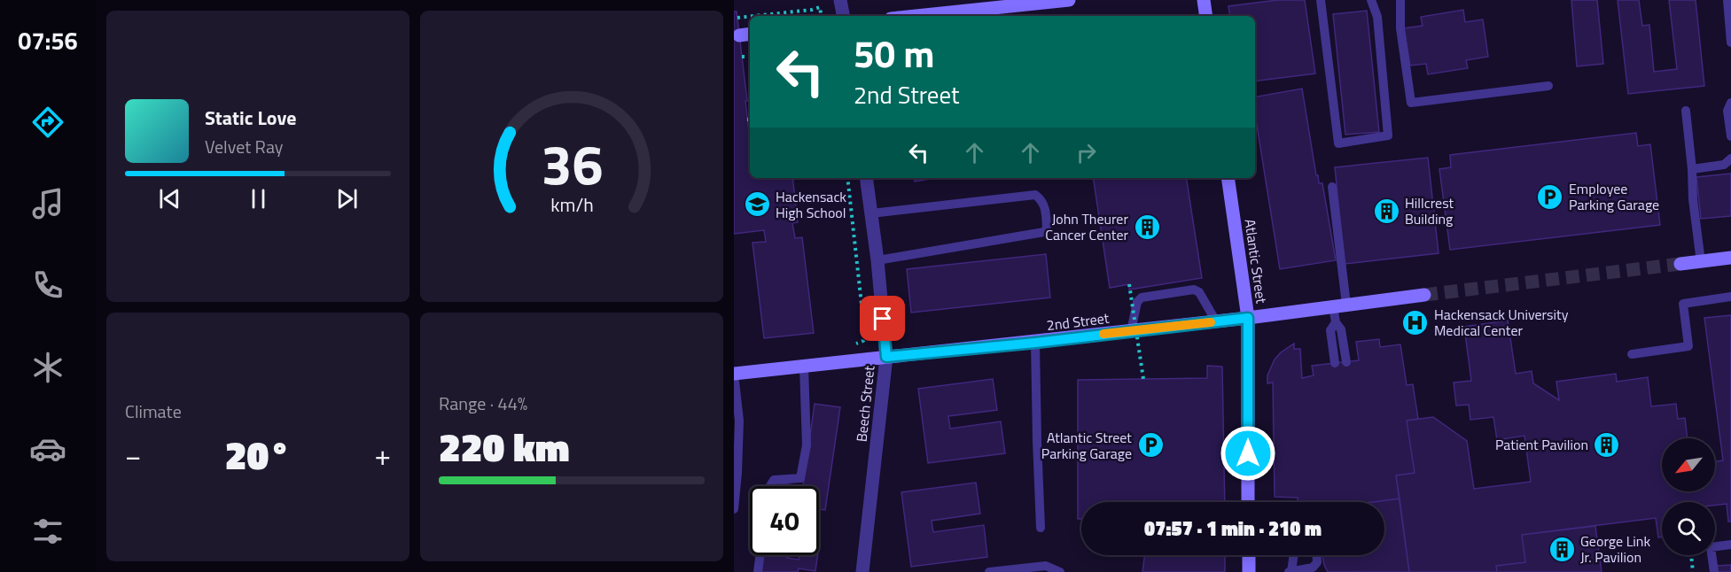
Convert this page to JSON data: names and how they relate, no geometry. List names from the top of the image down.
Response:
{
  "streets": {
    "street": ["Atlantic Street", "2nd Street", "Beech Street"]
  },
  "crossings": [
    ["Atlantic Street", "2nd Street"],
    ["2nd Street", "Beech Street"]
  ],
  "places": {
    "parking": ["Employee Parking Garage", "Atlantic Street Parking Garage"],
    "school or university": ["Hackensack High School"],
    "building": [
      "Hillcrest Building",
      "John Theurer Cancer Center",
      "Patient Pavilion",
      "George Link Jr. Pavilion"
    ],
    "hospital": ["Hackensack University Medical Center"]
  },
  "north": "bottom left",
  "page": {
    "tabs": "07:56",
    "turn": ["50 m", "2nd Street"],
    "song": ["Static Love", "Velvet Ray"],
    "tile": [
      "Climate",
      ["Range · 44%", "220 km"]
    ],
    "heat": ["−", "20°", "+"],
    "limit": "40",
    "trip": "07:57 · 1 min · 210 m",
    "gauge": ["36", "km/h"]
  }
}
